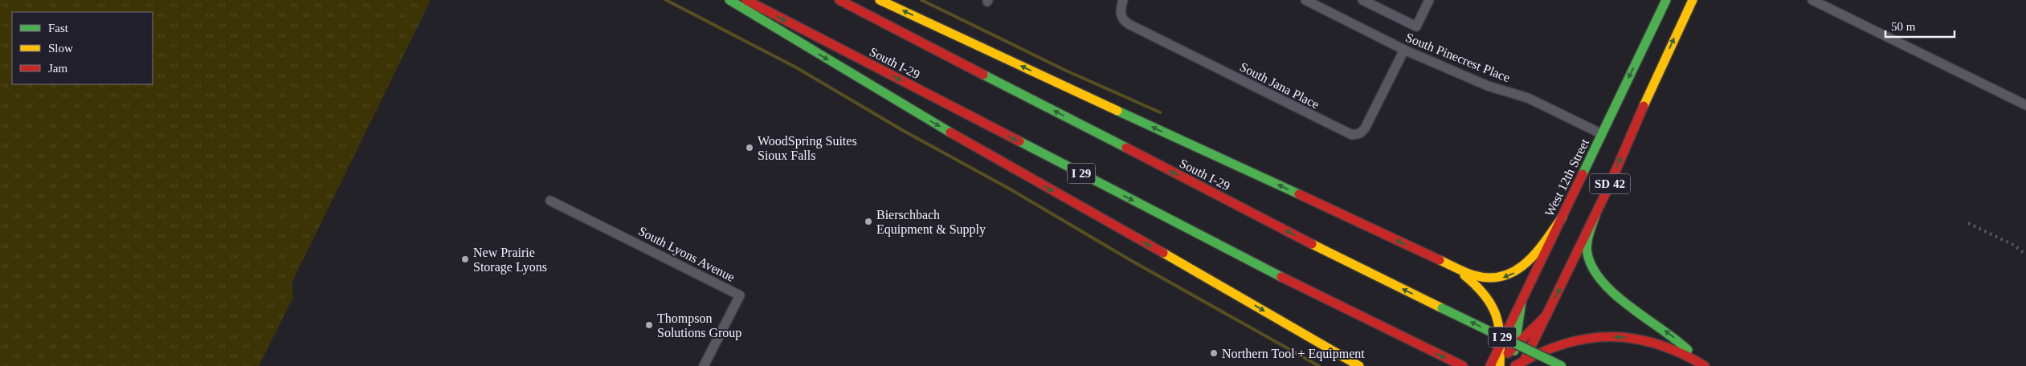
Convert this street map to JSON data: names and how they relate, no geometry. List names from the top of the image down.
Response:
{
  "streets": {
    "main road": [
      "South I-29",
      "I 29",
      "West 12th Street",
      "SD 42"
    ],
    "street": ["South Pinecrest Place", "South Jana Place", "South Lyons Avenue"]
  },
  "crossings": [
    ["South Pinecrest Place", "South Jana Place"],
    ["South Pinecrest Place", "West 12th Street"]
  ],
  "places": [
    "WoodSpring Suites Sioux Falls",
    "Bierschbach Equipment & Supply",
    "New Prairie Storage Lyons",
    "Thompson Solutions Group",
    "Northern Tool + Equipment"
  ],
  "legend": ["Fast", "Slow", "Jam"],
  "scale_bar": "50 m"
}
